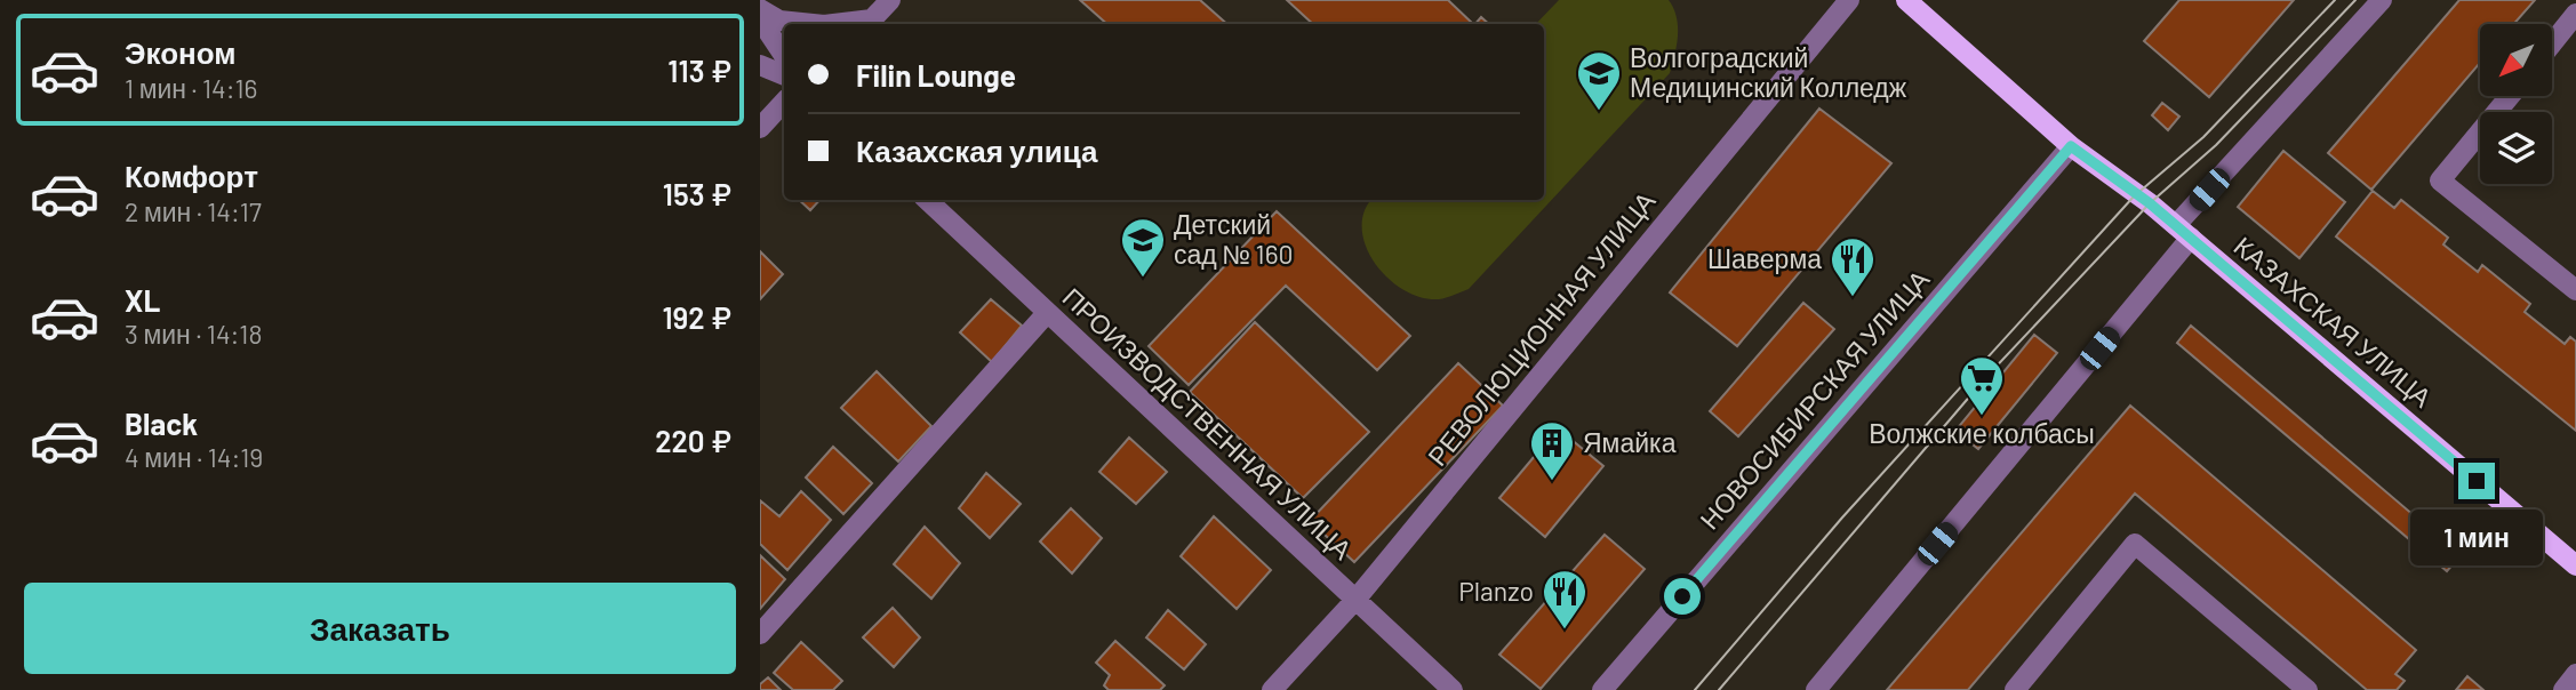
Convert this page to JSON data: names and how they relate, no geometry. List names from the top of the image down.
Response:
{
  "streets": {
    "main road": ["КАЗАХСКАЯ УЛИЦА"],
    "street": ["РЕВОЛЮЦИОННАЯ УЛИЦА", "НОВОСИБИРСКАЯ УЛИЦА", "ПРОИЗВОДСТВЕННАЯ УЛИЦА"]
  },
  "crossings": [
    ["КАЗАХСКАЯ УЛИЦА", "НОВОСИБИРСКАЯ УЛИЦА"],
    ["РЕВОЛЮЦИОННАЯ УЛИЦА", "ПРОИЗВОДСТВЕННАЯ УЛИЦА"]
  ],
  "places": {
    "school or university": ["Волгоградский Медицинский Колледж", "Детский сад № 160"],
    "restaurant": ["Шаверма", "Planzo"],
    "supermarket": ["Волжские колбасы"],
    "building": ["Ямайка"]
  },
  "north": "bottom left",
  "page": {
    "list": [
      {
        "name": "Эконом",
        "note": "1 мин · 14:16",
        "value": "113 ₽"
      },
      {
        "name": "Комфорт",
        "note": "2 мин · 14:17",
        "value": "153 ₽"
      },
      {
        "name": "XL",
        "note": "3 мин · 14:18",
        "value": "192 ₽"
      },
      {
        "name": "Black",
        "note": "4 мин · 14:19",
        "value": "220 ₽"
      }
    ],
    "banner": ["Filin Lounge", "Казахская улица"],
    "bubble": "1 мин",
    "buttons": "Заказать"
  }
}
